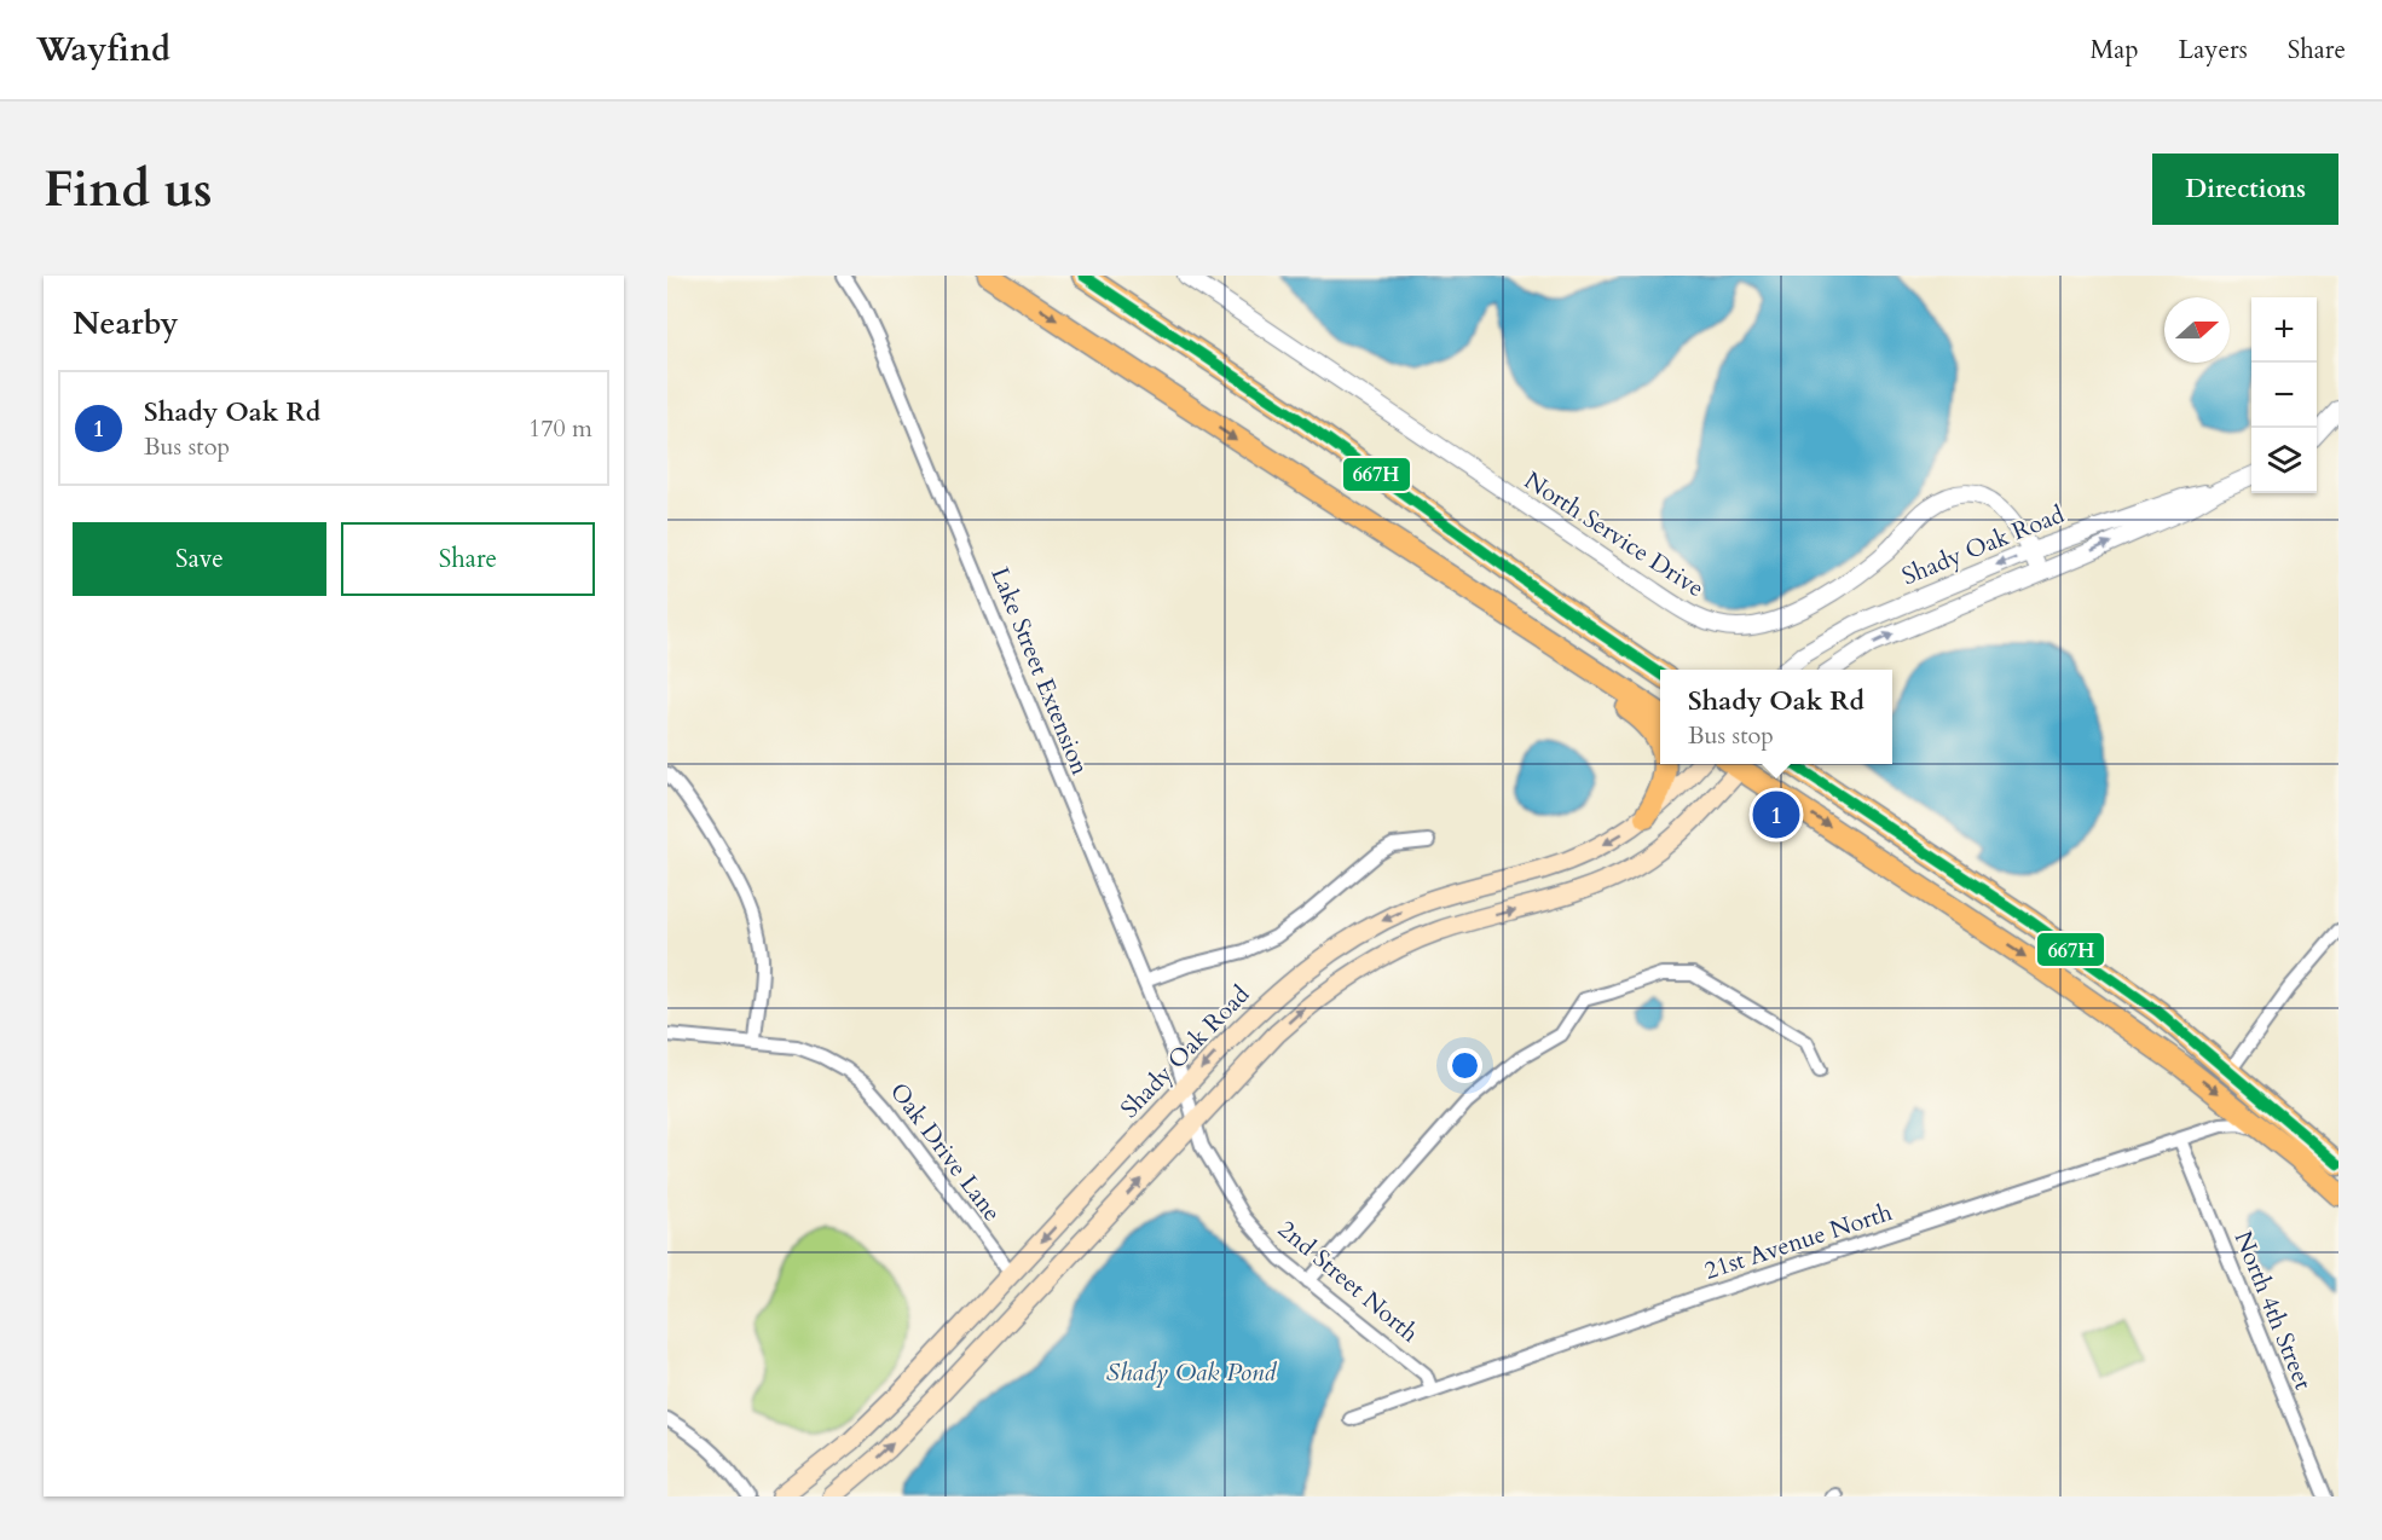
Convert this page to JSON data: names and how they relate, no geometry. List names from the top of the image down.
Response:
{
  "streets": {
    "main road": ["Shady Oak Road"],
    "street": [
      "North Service Drive",
      "Lake Street Extension",
      "Oak Drive Lane",
      "21st Avenue North",
      "2nd Street North",
      "North 4th Street"
    ]
  },
  "crossings": [
    ["North Service Drive", "Shady Oak Road"],
    ["Shady Oak Road", "Lake Street Extension"],
    ["Shady Oak Road", "Oak Drive Lane"],
    ["Shady Oak Road", "2nd Street North"],
    ["Lake Street Extension", "2nd Street North"],
    ["21st Avenue North", "2nd Street North"],
    ["21st Avenue North", "North 4th Street"]
  ],
  "water": ["Shady Oak Pond"],
  "lines": ["transit line 667H"],
  "north": "right",
  "page": {
    "header": "Wayfind",
    "nav": ["Map", "Layers", "Share"],
    "buttons": [
      "Directions",
      ["Save", "Share"]
    ],
    "title": "Find us",
    "heading": "Nearby",
    "map_buttons": ["+", "−"],
    "list": [
      {
        "mark": "1",
        "name": "Shady Oak Rd",
        "note": "Bus stop",
        "value": "170 m"
      }
    ],
    "popup": ["Shady Oak Rd", "Bus stop"],
    "pins": "1"
  }
}
